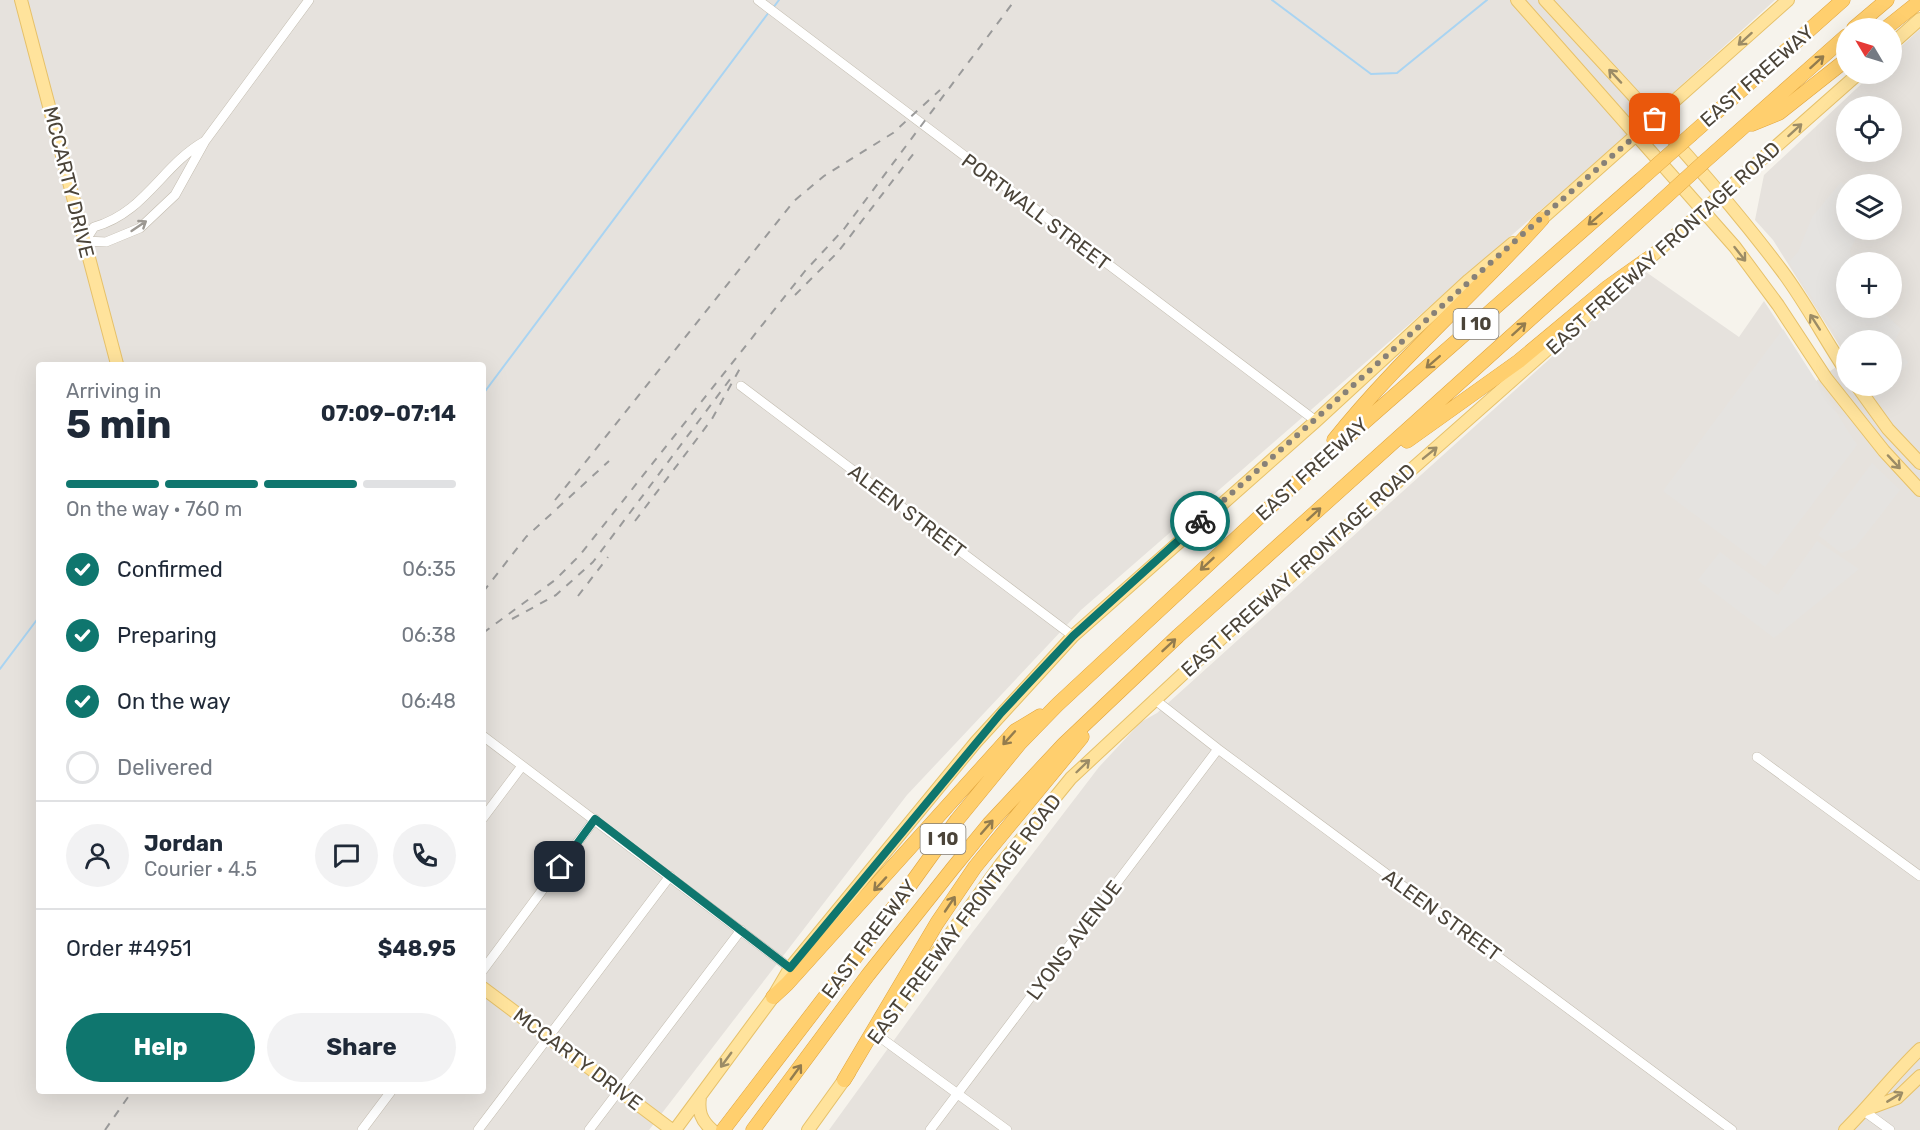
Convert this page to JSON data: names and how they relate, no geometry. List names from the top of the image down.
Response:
{
  "streets": {
    "highway": ["EAST FREEWAY", "I 10"],
    "main road": ["MCCARTY DRIVE", "EAST FREEWAY FRONTAGE ROAD"],
    "street": ["PORTWALL STREET", "ALEEN STREET", "LYONS AVENUE"]
  },
  "crossings": [
    ["EAST FREEWAY FRONTAGE ROAD", "ALEEN STREET"],
    ["ALEEN STREET", "LYONS AVENUE"]
  ],
  "north": "top left",
  "page": {
    "map_buttons": ["+", "−"],
    "heading": ["5 min", "Arriving in", "07:09–07:14"],
    "panel": [
      "Jordan",
      "Courier · 4.5",
      "Order #4951",
      "$48.95"
    ],
    "bar": "On the way · 760 m",
    "list": [
      ["Confirmed", "06:35"],
      ["Preparing", "06:38"],
      ["On the way", "06:48"],
      "Delivered"
    ],
    "buttons": ["Help", "Share"]
  }
}
